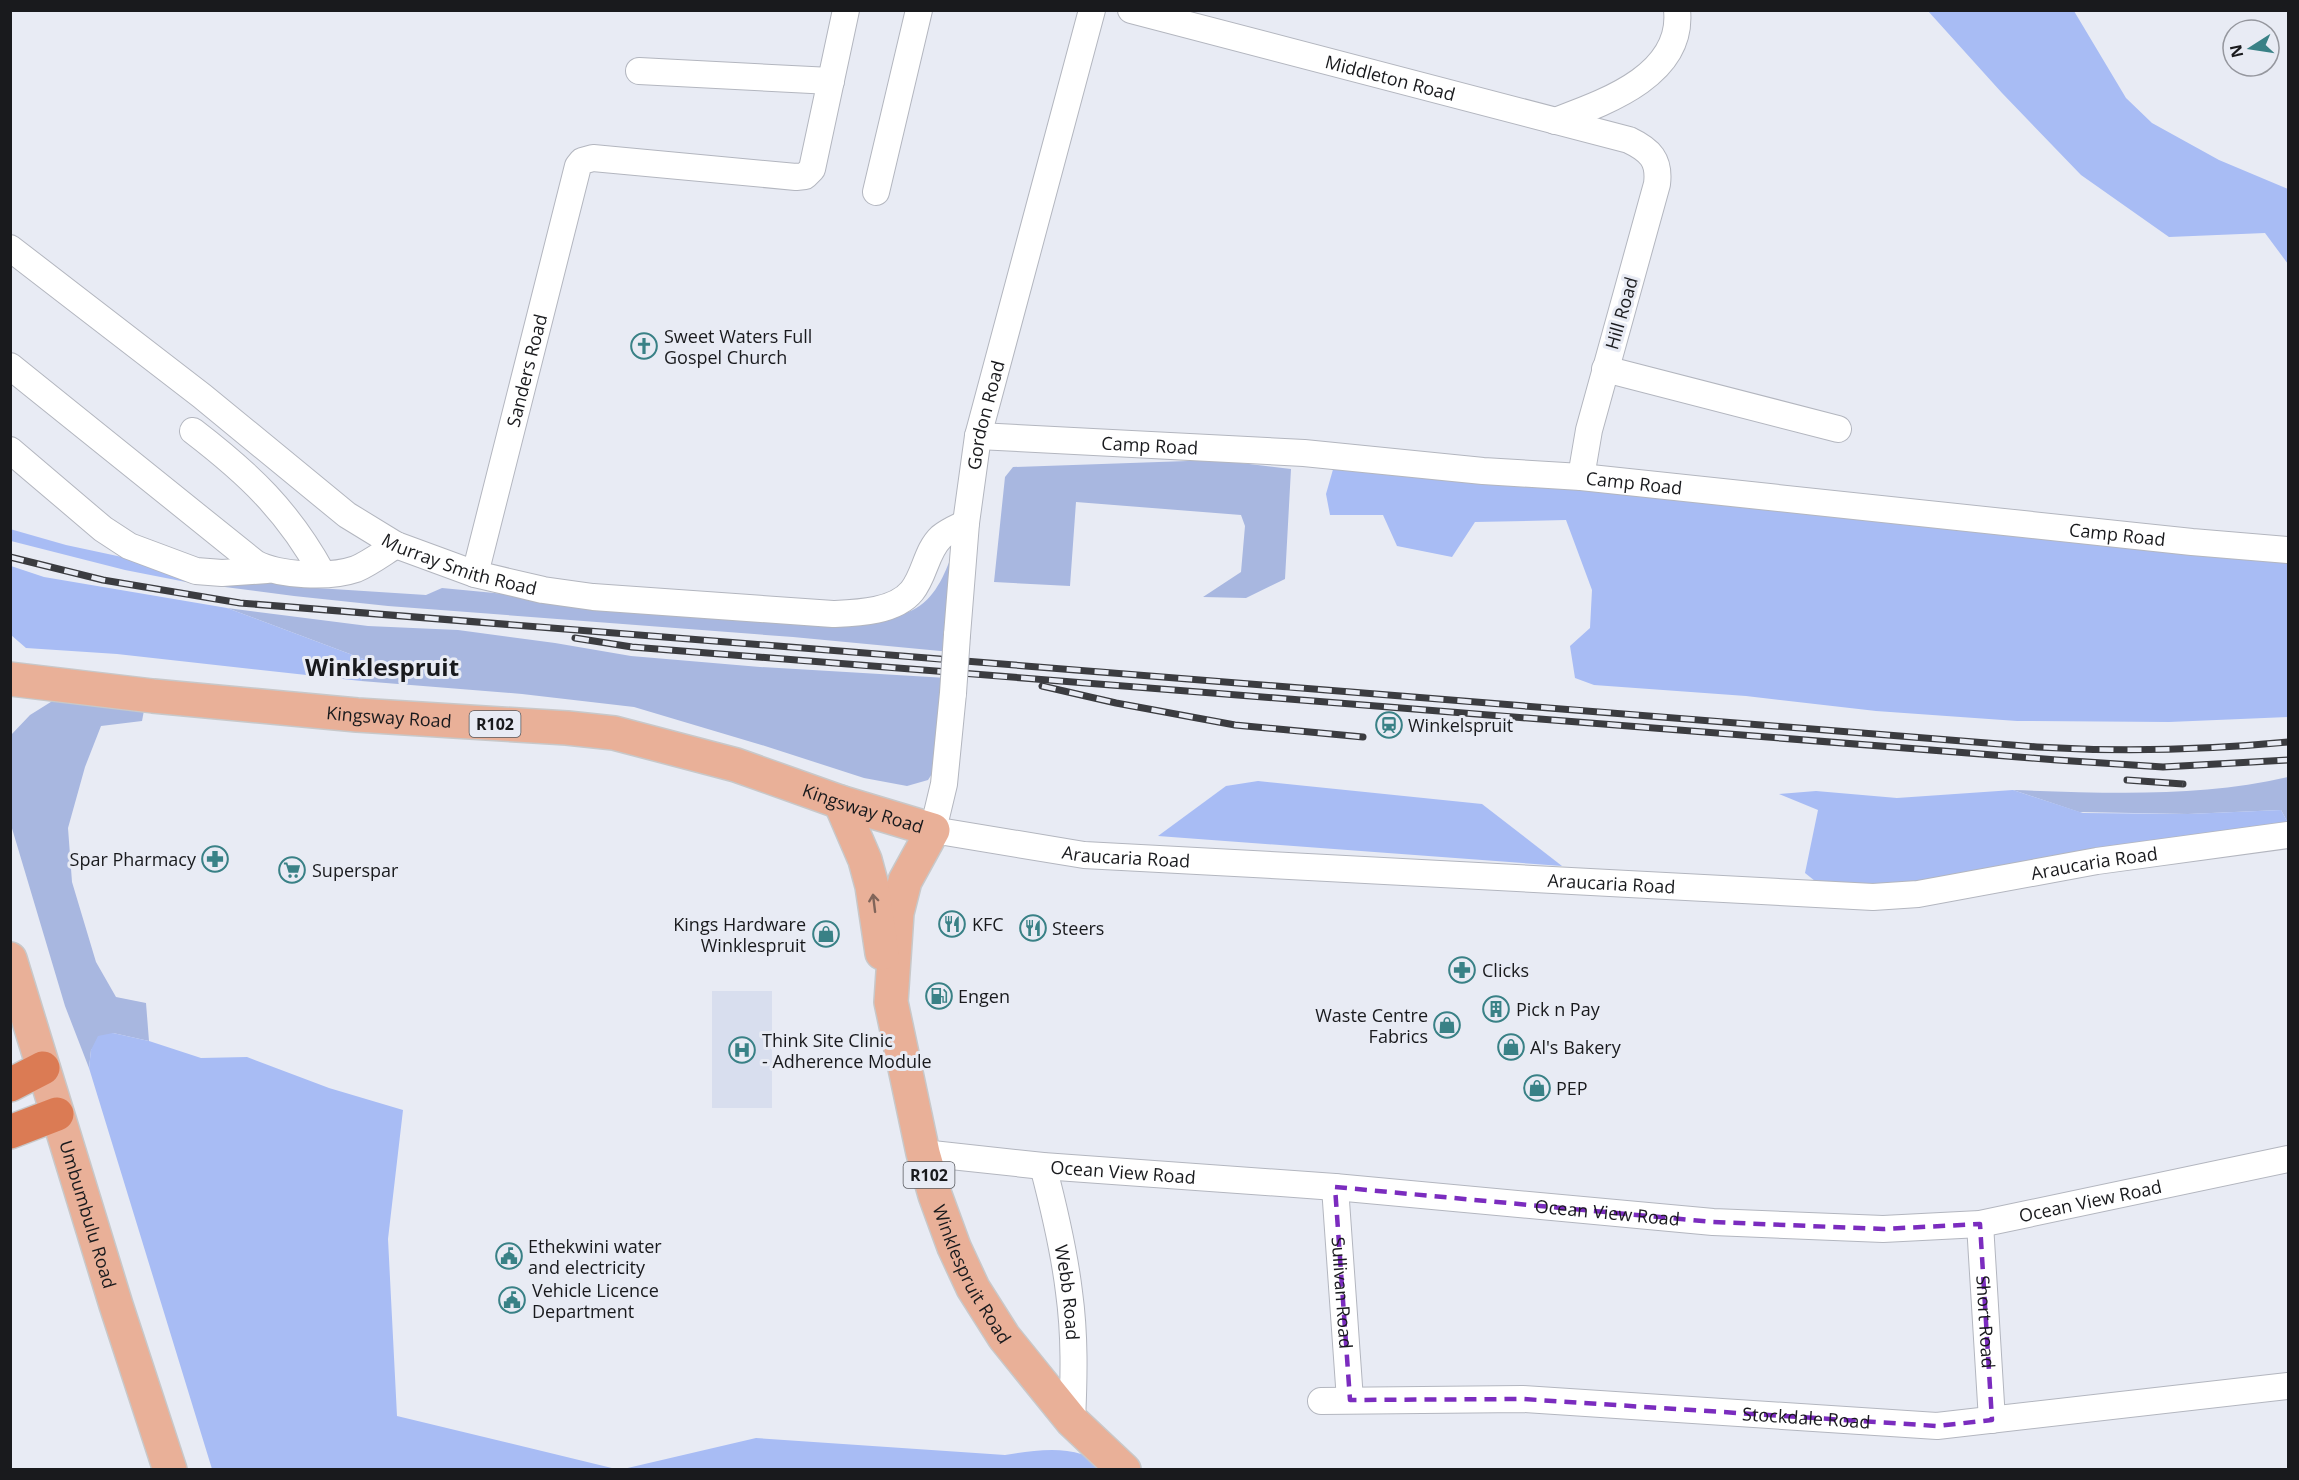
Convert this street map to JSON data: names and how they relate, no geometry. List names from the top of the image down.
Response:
{
  "streets": {
    "main road": [
      "Kingsway Road",
      "R102",
      "Umbumbulu Road",
      "Winklespruit Road"
    ],
    "street": [
      "Middleton Road",
      "Hill Road",
      "Sanders Road",
      "Gordon Road",
      "Camp Road",
      "Murray Smith Road",
      "Araucaria Road",
      "Ocean View Road",
      "Webb Road",
      "Sullivan Road",
      "Short Road",
      "Stockdale Road"
    ]
  },
  "crossings": [
    ["Middleton Road", "Hill Road"],
    ["Hill Road", "Camp Road"],
    ["Sanders Road", "Murray Smith Road"],
    ["Gordon Road", "Camp Road"],
    ["Gordon Road", "Murray Smith Road"],
    ["Gordon Road", "Kingsway Road"],
    ["Gordon Road", "Araucaria Road"],
    ["Gordon Road", "Winklespruit Road"],
    ["Kingsway Road", "Araucaria Road"],
    ["Kingsway Road", "Winklespruit Road"],
    ["Araucaria Road", "Winklespruit Road"],
    ["Ocean View Road", "Winklespruit Road"],
    ["Ocean View Road", "Webb Road"],
    ["Ocean View Road", "Sullivan Road"],
    ["Ocean View Road", "Short Road"],
    ["Winklespruit Road", "Webb Road"],
    ["Sullivan Road", "Stockdale Road"],
    ["Short Road", "Stockdale Road"]
  ],
  "districts": ["Winklespruit"],
  "places": {
    "church": ["Sweet Waters Full Gospel Church"],
    "station": ["Winkelspruit"],
    "pharmacy": ["Spar Pharmacy", "Clicks"],
    "supermarket": ["Superspar"],
    "restaurant": ["KFC", "Steers"],
    "shop": [
      "Kings Hardware Winklespruit",
      "Waste Centre Fabrics",
      "Al's Bakery",
      "PEP"
    ],
    "fuel station": ["Engen"],
    "building": ["Pick n Pay"],
    "hospital": ["Think Site Clinic - Adherence Module"],
    "public building": ["Ethekwini water and electricity", "Vehicle Licence Department"]
  },
  "north": "left"
}
